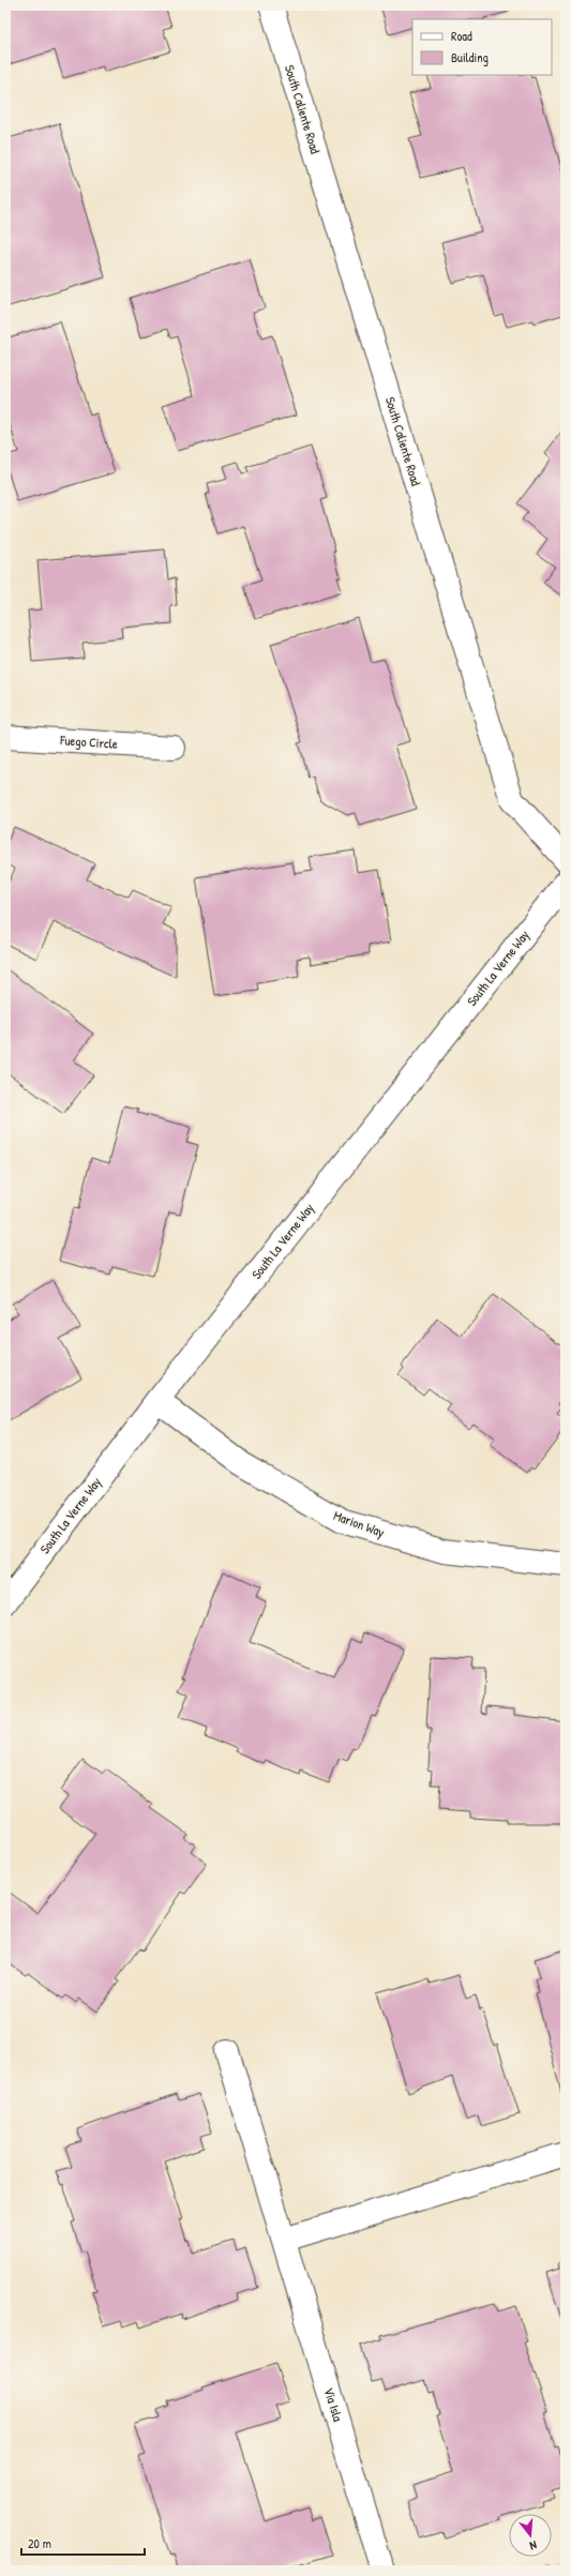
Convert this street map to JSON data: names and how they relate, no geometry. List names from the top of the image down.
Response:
{
  "streets": {
    "street": [
      "South Caliente Road",
      "Fuego Circle",
      "South La Verne Way",
      "Marion Way",
      "Via Isla"
    ]
  },
  "crossings": [
    ["South La Verne Way", "Marion Way"]
  ],
  "legend": ["Road", "Building"],
  "scale_bar": "20 m",
  "north": "bottom"
}
